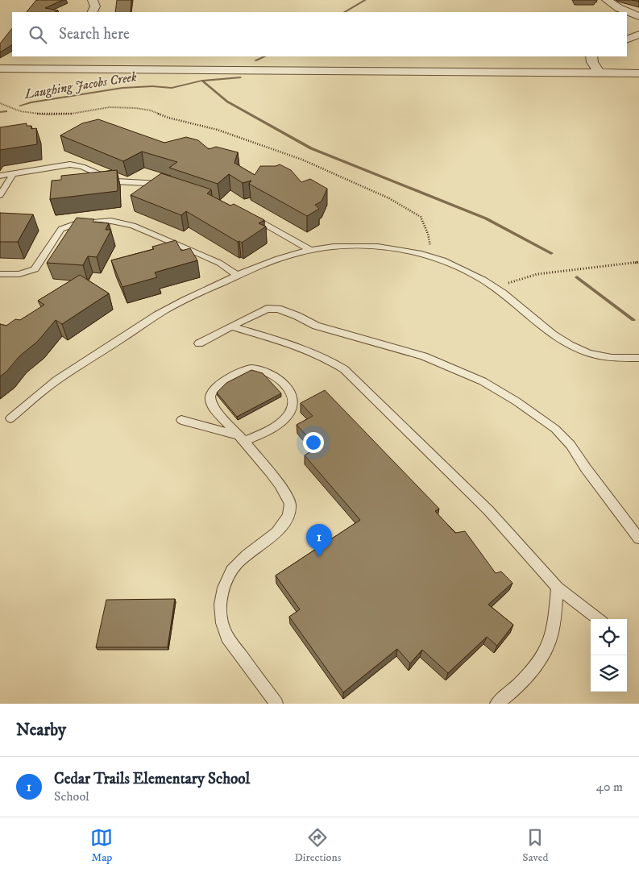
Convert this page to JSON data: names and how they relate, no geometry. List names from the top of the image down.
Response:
{
  "water": ["Laughing Jacobs Creek"],
  "page": {
    "search": "Search here",
    "pins": "1",
    "heading": "Nearby",
    "list": [
      {
        "mark": "1",
        "name": "Cedar Trails Elementary School",
        "note": "School",
        "value": "40 m"
      }
    ],
    "nav": ["Map", "Directions", "Saved"]
  }
}
